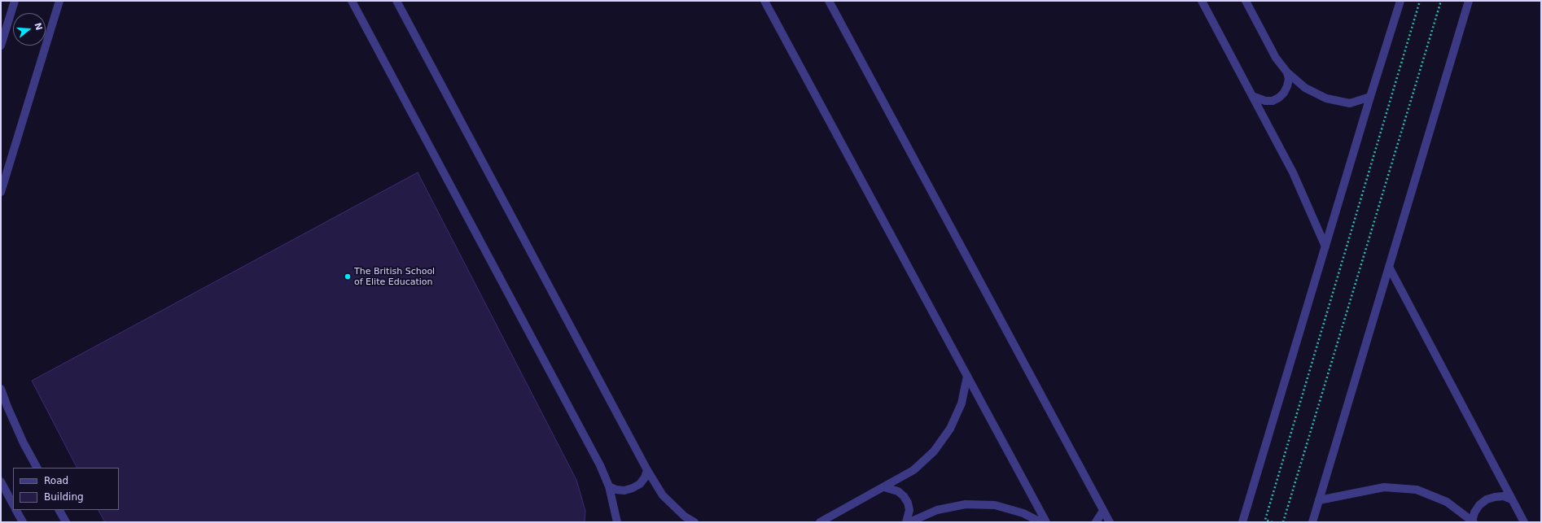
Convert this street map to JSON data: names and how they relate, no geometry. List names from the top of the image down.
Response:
{
  "places": ["The British School of Elite Education"],
  "legend": ["Road", "Building"],
  "north": "right"
}
